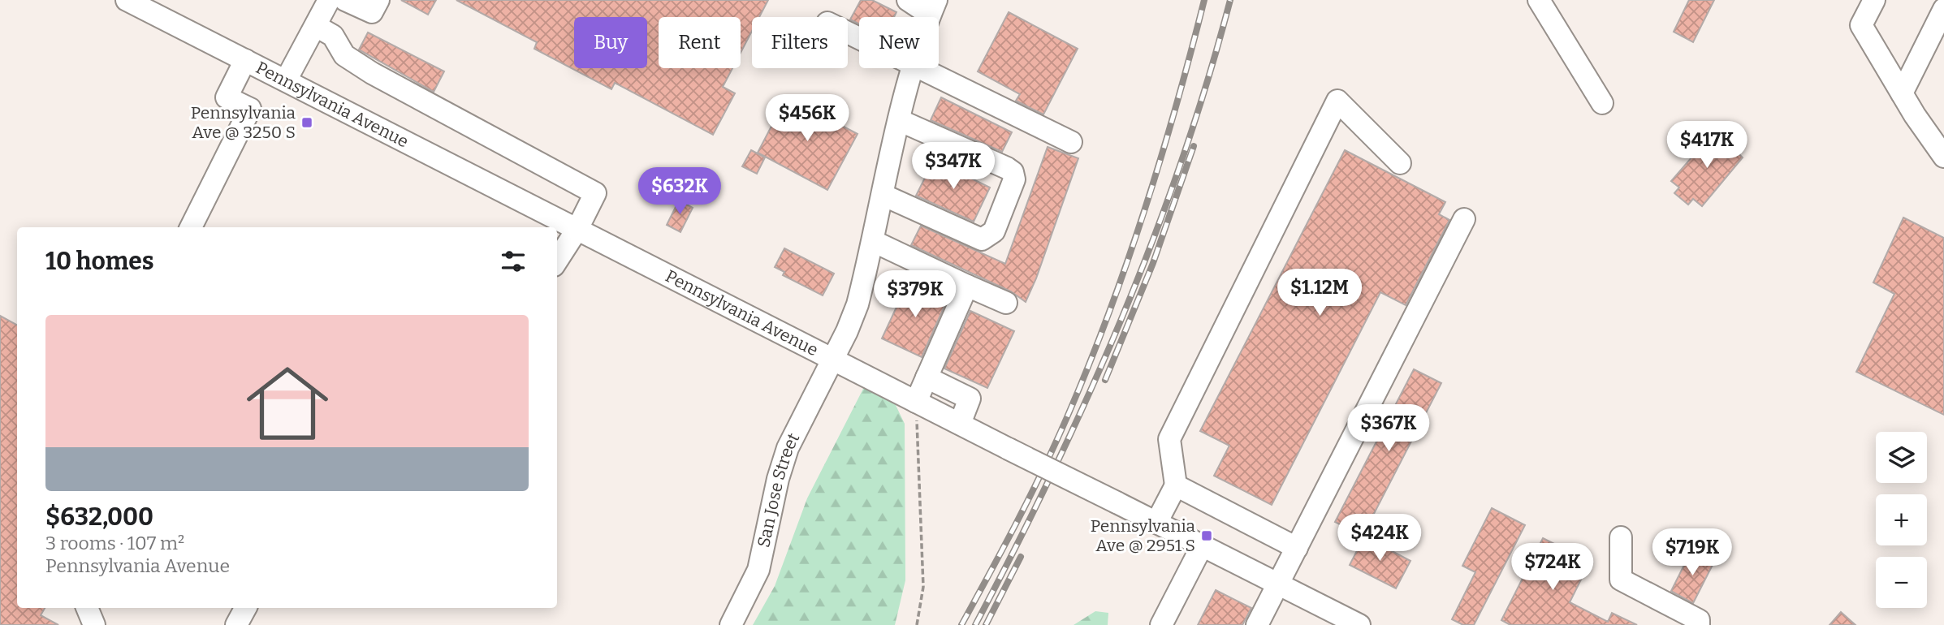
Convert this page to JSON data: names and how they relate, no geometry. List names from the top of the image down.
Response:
{
  "streets": {
    "street": ["Pennsylvania Avenue", "San Jose Street"]
  },
  "crossings": [
    ["Pennsylvania Avenue", "San Jose Street"]
  ],
  "places": {
    "transit": ["Pennsylvania Ave @ 3250 S", "Pennsylvania Ave @ 2951 S"]
  },
  "page": {
    "chip": [
      "Buy",
      "Rent",
      "Filters",
      "New"
    ],
    "price": [
      "$456K",
      "$417K",
      "$347K",
      "$632K",
      "$1.12M",
      "$379K",
      "$367K",
      "$424K",
      "$719K",
      "$724K"
    ],
    "heading": "10 homes",
    "list": [
      {
        "name": "$632,000",
        "note": "3 rooms · 107 m² · Pennsylvania Avenue"
      }
    ],
    "map_buttons": ["+", "−"]
  }
}
